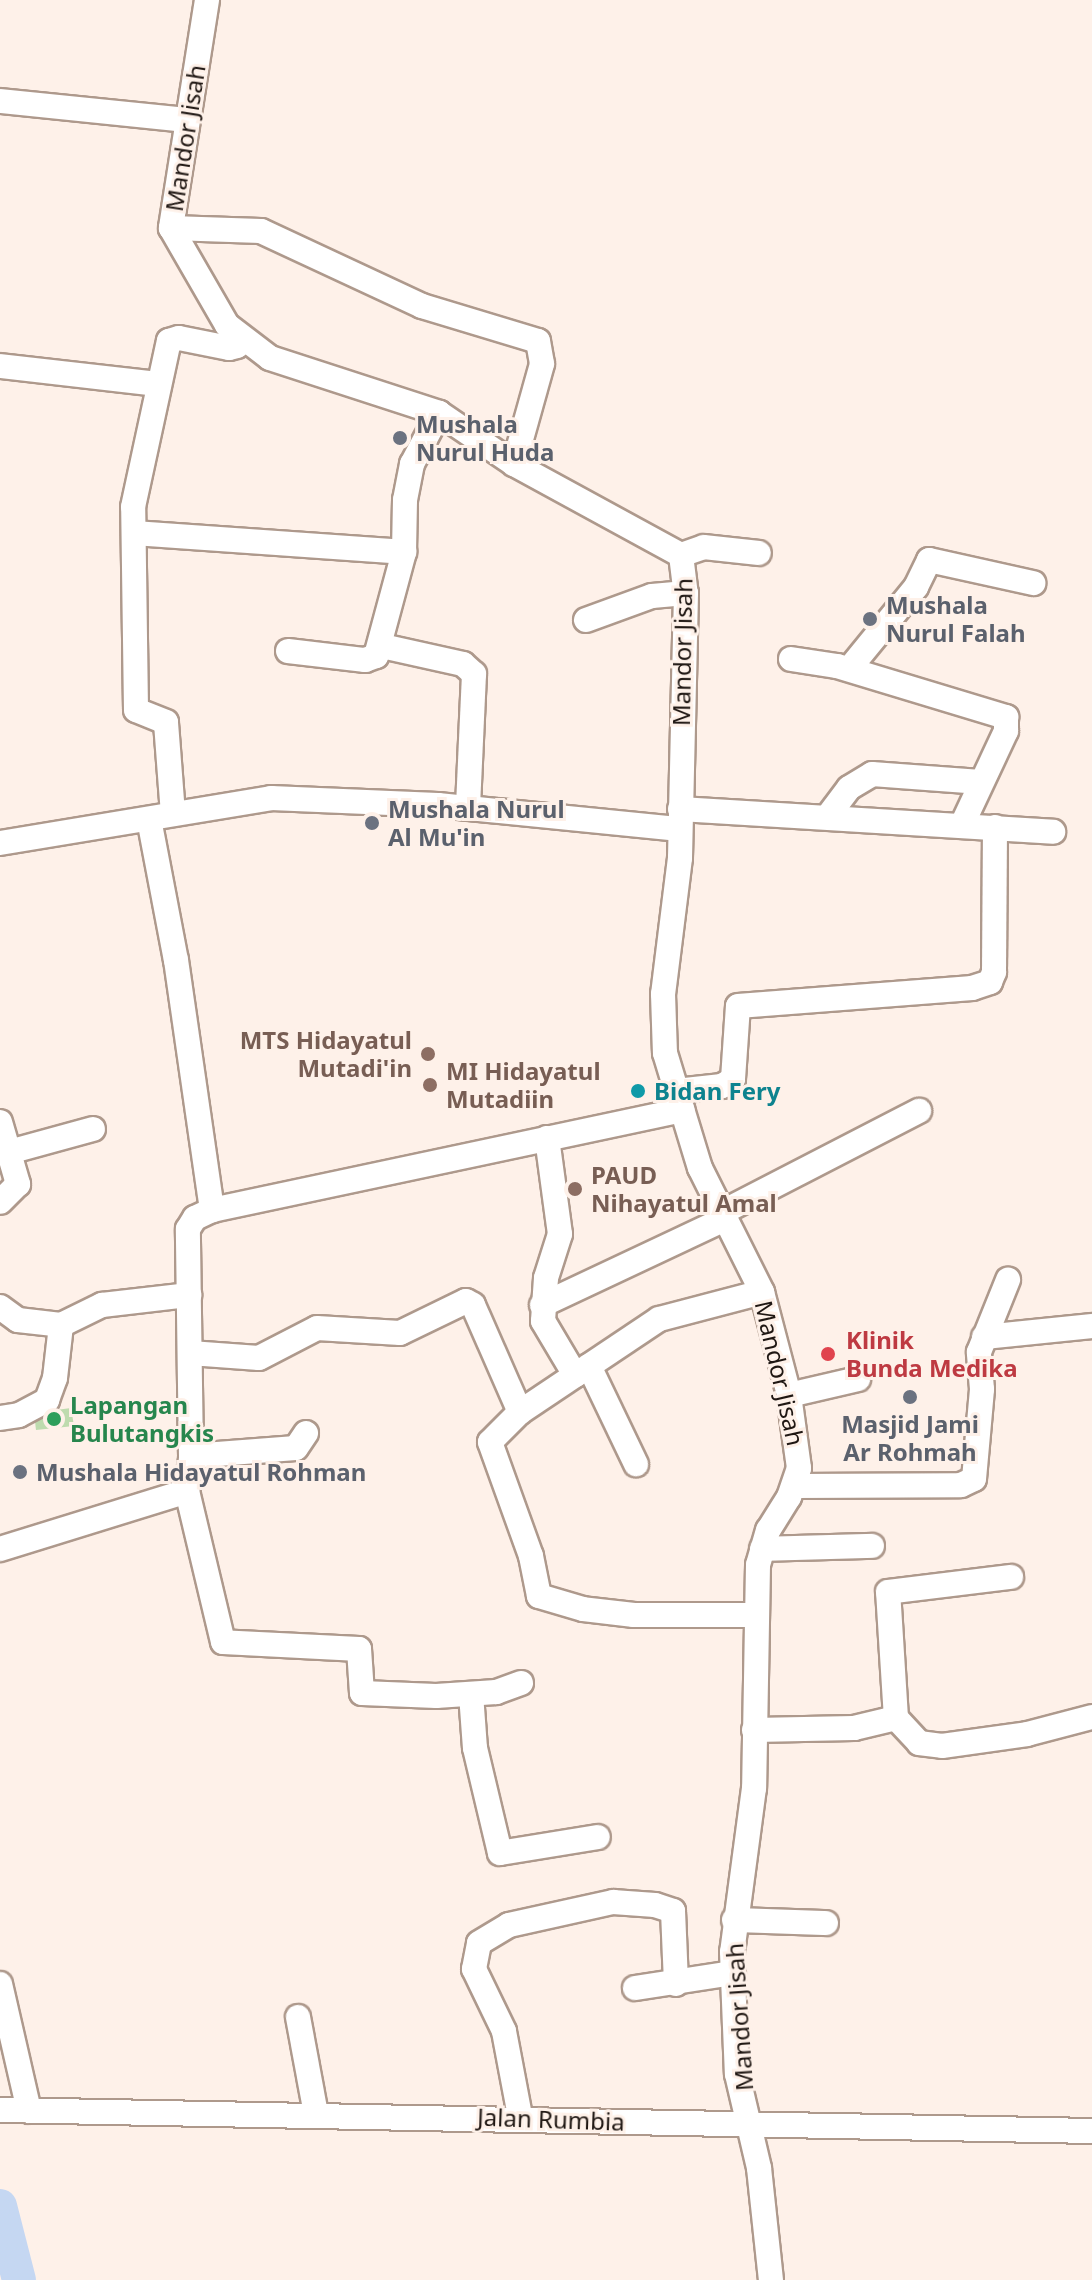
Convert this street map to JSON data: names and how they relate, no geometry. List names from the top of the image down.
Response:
{
  "streets": {
    "street": ["Mandor Jisah", "Jalan Rumbia"]
  },
  "crossings": [
    ["Mandor Jisah", "Jalan Rumbia"]
  ],
  "places": [
    "Mushala Nurul Huda",
    "Mushala Nurul Falah",
    "Mushala Nurul Al Mu'in",
    "MTS Hidayatul Mutadi'in",
    "MI Hidayatul Mutadiin",
    "Bidan Fery",
    "PAUD Nihayatul Amal",
    "Klinik Bunda Medika",
    "Masjid Jami Ar Rohmah",
    "Lapangan Bulutangkis",
    "Mushala Hidayatul Rohman"
  ]
}
